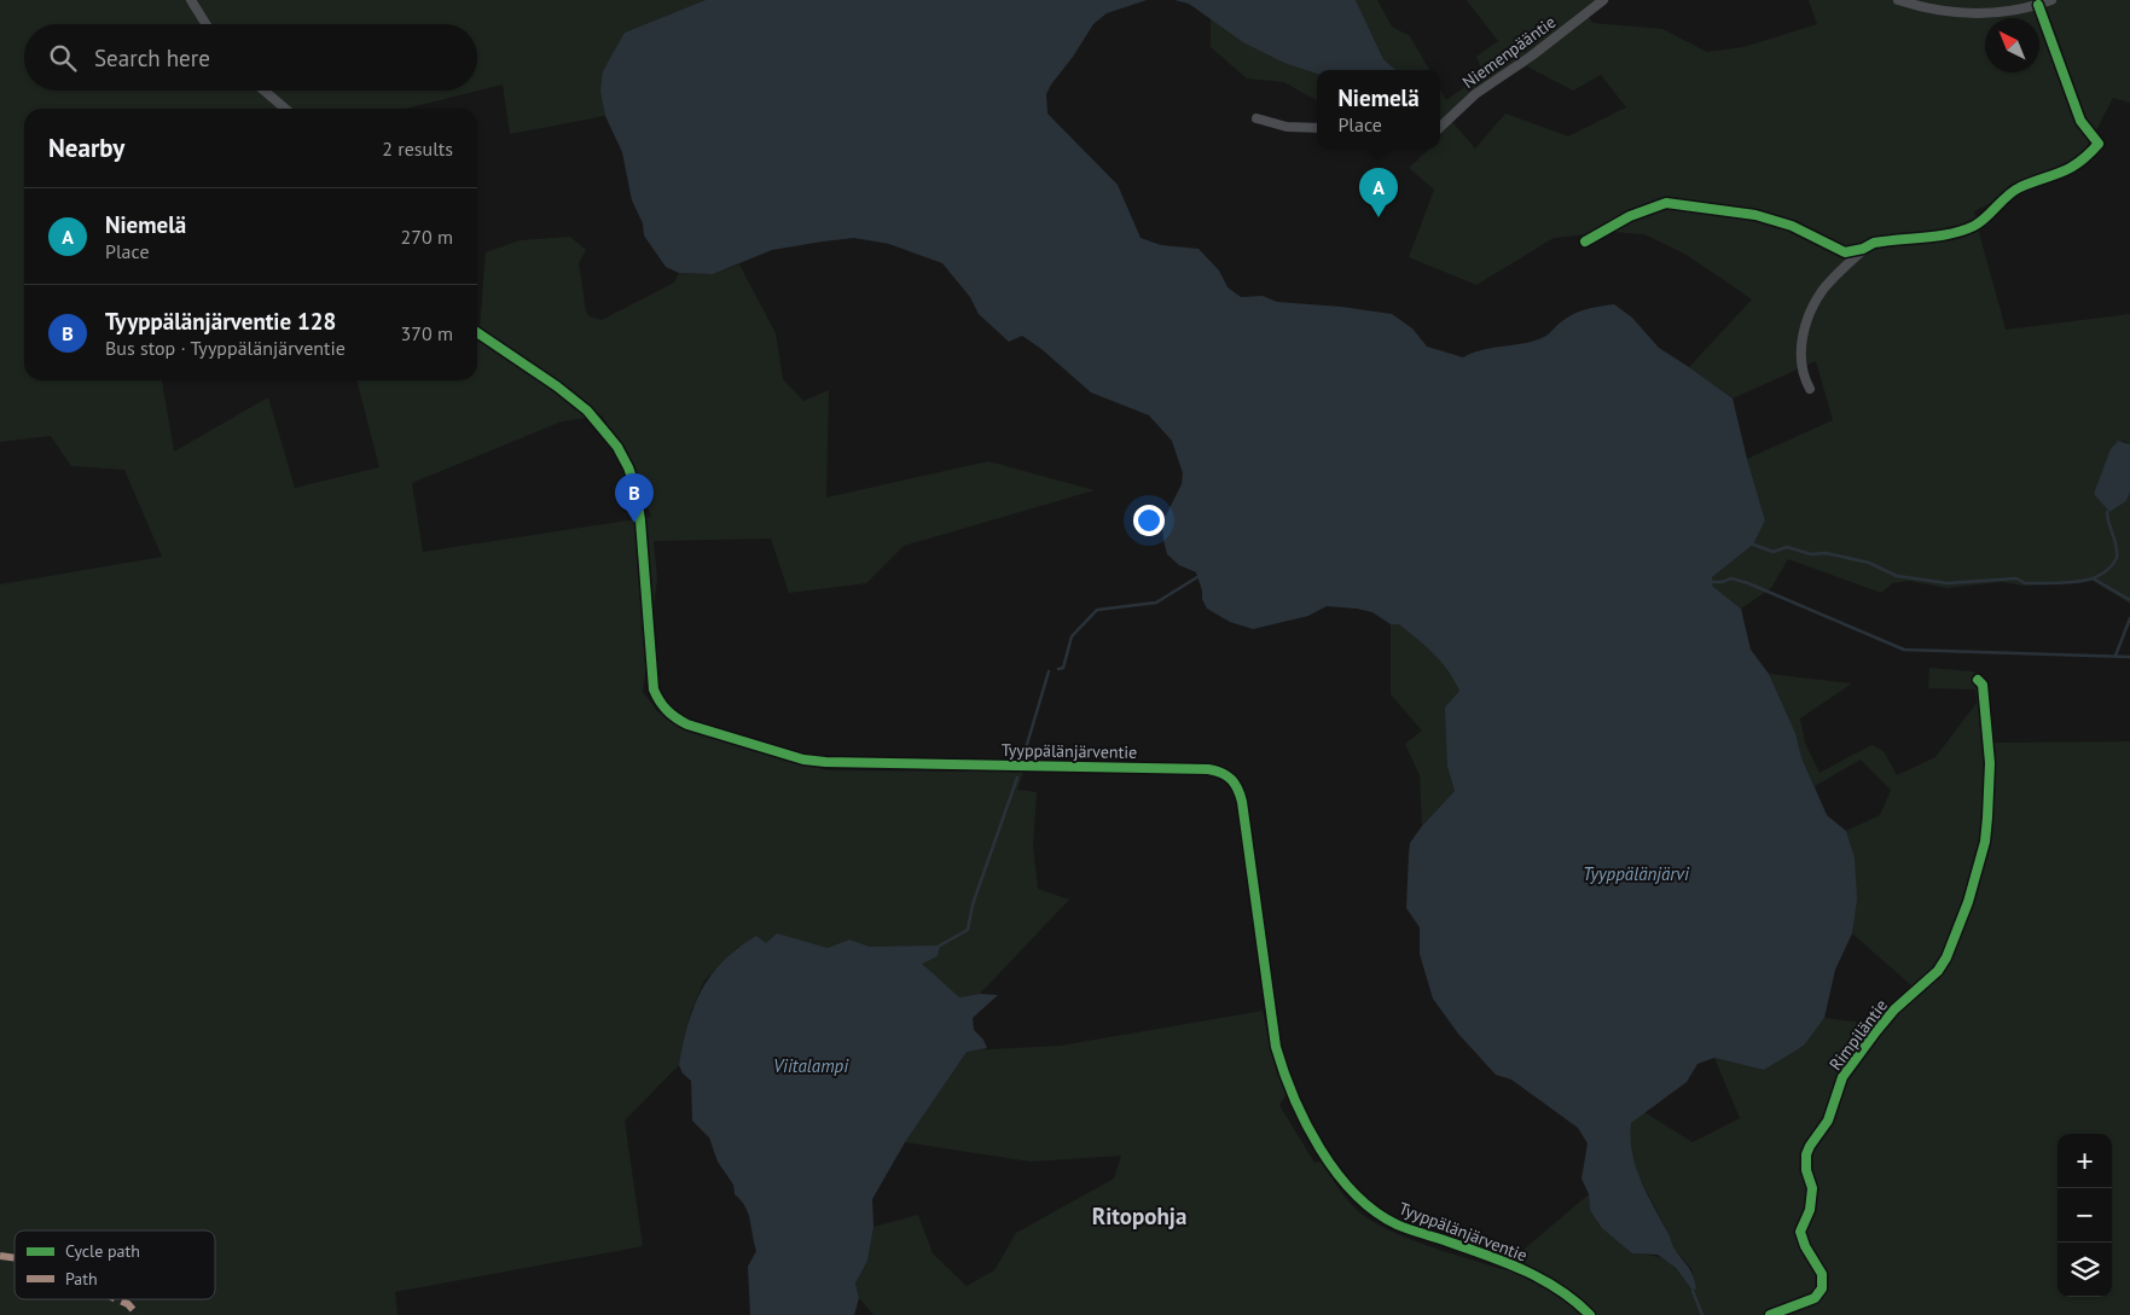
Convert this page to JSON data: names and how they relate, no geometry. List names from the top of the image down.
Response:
{
  "streets": {
    "street": ["Niemenpääntie", "Tyyppälänjärventie", "Rimpiläntie"]
  },
  "districts": ["Ritopohja"],
  "water": ["Tyyppälänjärvi", "Viitalampi"],
  "legend": ["Cycle path", "Path"],
  "north": "top left",
  "page": {
    "search": "Search here",
    "popup": ["Niemelä", "Place"],
    "heading": ["Nearby", "2 results"],
    "pins": ["A", "B"],
    "list": [
      {
        "mark": "A",
        "name": "Niemelä",
        "note": "Place",
        "value": "270 m"
      },
      {
        "mark": "B",
        "name": "Tyyppälänjärventie 128",
        "note": "Bus stop · Tyyppälänjärventie",
        "value": "370 m"
      }
    ],
    "map_buttons": ["+", "−"]
  }
}
